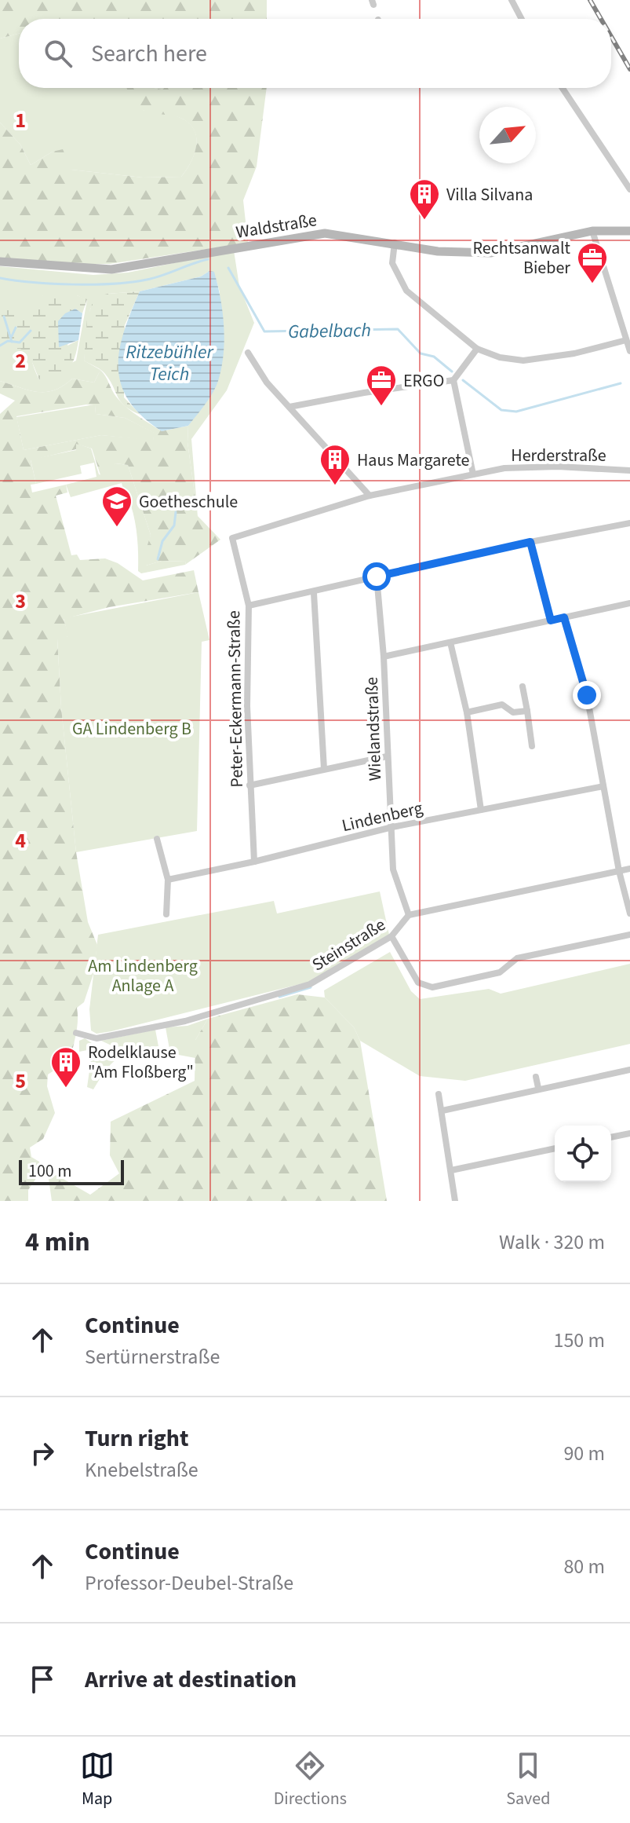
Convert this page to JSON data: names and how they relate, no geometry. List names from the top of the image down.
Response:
{
  "streets": {
    "street": [
      "Waldstraße",
      "Herderstraße",
      "Peter-Eckermann-Straße",
      "Wielandstraße",
      "Lindenberg",
      "Steinstraße"
    ]
  },
  "crossings": [
    ["Herderstraße", "Peter-Eckermann-Straße"],
    ["Peter-Eckermann-Straße", "Lindenberg"],
    ["Wielandstraße", "Lindenberg"],
    ["Wielandstraße", "Steinstraße"]
  ],
  "water": ["Gabelbach", "Ritzebühler Teich"],
  "parks": ["GA Lindenberg B", "Am Lindenberg Anlage A"],
  "places": {
    "building": ["Villa Silvana", "Haus Margarete", "Rodelklause \"Am Floßberg\""],
    "office": ["Rechtsanwalt Bieber", "ERGO"],
    "school or university": ["Goetheschule"]
  },
  "scale_bar": "100 m",
  "north": "top right",
  "page": {
    "search": "Search here",
    "scale": "100 m",
    "heading": ["4 min", "Walk · 320 m"],
    "list": [
      ["Continue", "Sertürnerstraße", "150 m"],
      ["Turn right", "Knebelstraße", "90 m"],
      ["Continue", "Professor-Deubel-Straße", "80 m"],
      "Arrive at destination"
    ],
    "nav": ["Map", "Directions", "Saved"]
  },
  "grid": {
    "rows": [
      "1",
      "2",
      "3",
      "4",
      "5"
    ]
  }
}
